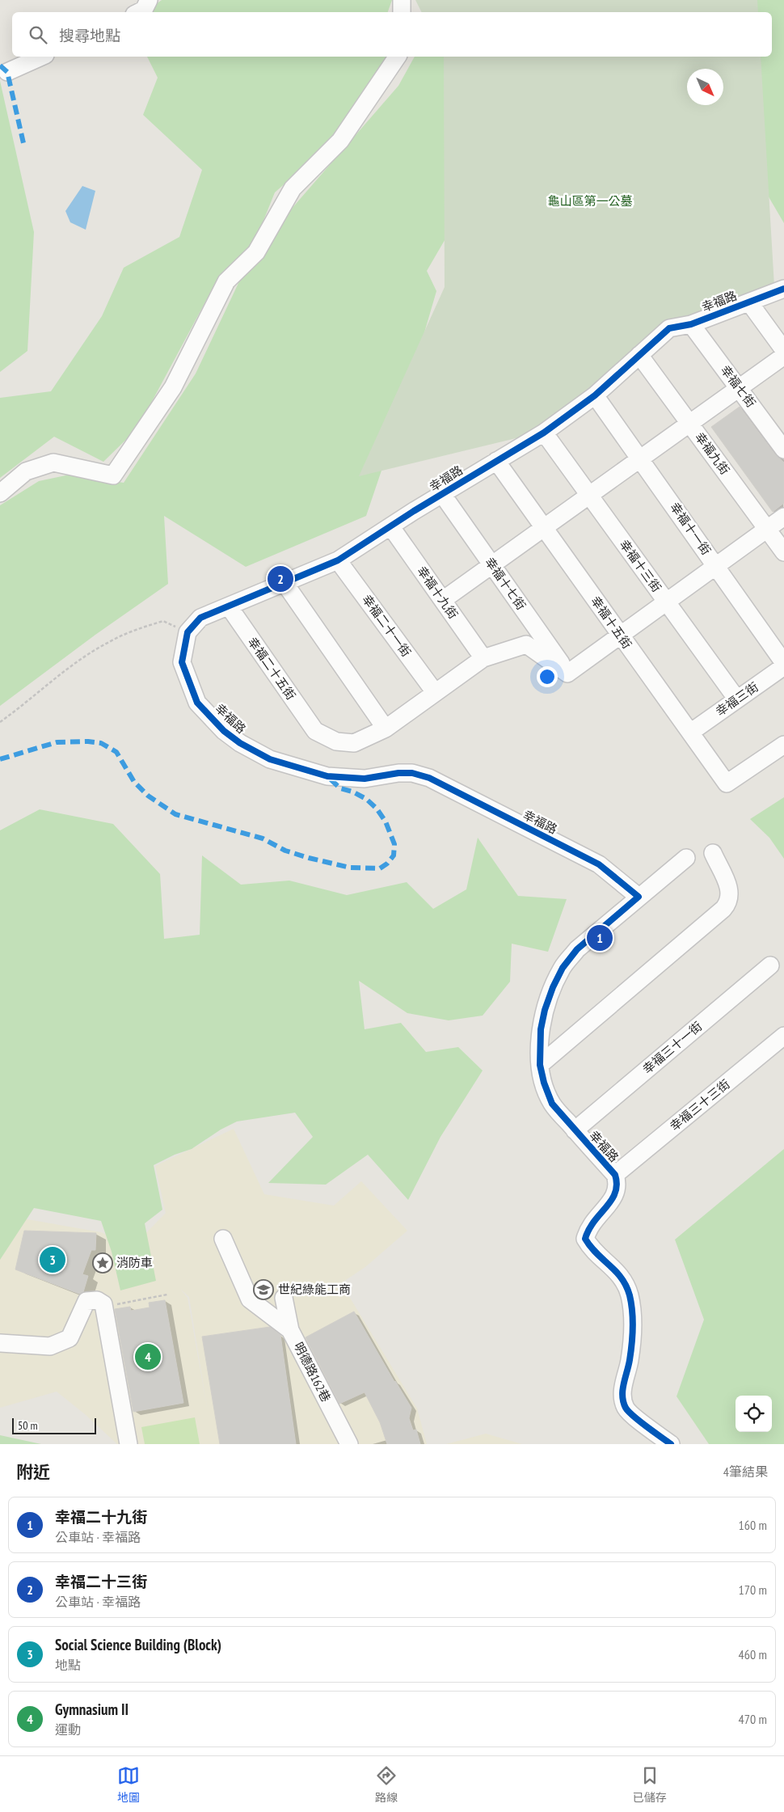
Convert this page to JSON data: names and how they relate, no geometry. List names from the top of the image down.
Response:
{
  "streets": {
    "street": [
      "幸福路",
      "幸福七街",
      "幸福九街",
      "幸福十一街",
      "幸福十三街",
      "幸福十七街",
      "幸福十九街",
      "幸福十五街",
      "幸福二十一街",
      "幸福二十五街",
      "幸福三街",
      "幸福三十一街",
      "幸福三十三街",
      "明德路162巷"
    ]
  },
  "crossings": [
    ["幸福路", "幸福七街"],
    ["幸福路", "幸福九街"],
    ["幸福路", "幸福十一街"],
    ["幸福路", "幸福十三街"],
    ["幸福路", "幸福十七街"],
    ["幸福路", "幸福十九街"],
    ["幸福路", "幸福十五街"],
    ["幸福路", "幸福二十一街"],
    ["幸福路", "幸福二十五街"],
    ["幸福路", "幸福三十一街"],
    ["幸福路", "幸福三十三街"],
    ["幸福十三街", "幸福三街"],
    ["幸福十五街", "幸福三街"]
  ],
  "parks": ["龜山區第一公墓"],
  "places": {
    "place": ["消防車"],
    "school or university": ["世紀綠能工商"]
  },
  "scale_bar": "50 m",
  "north": "bottom right",
  "page": {
    "search": "搜尋地點",
    "pins": [
      "2",
      "1",
      "3",
      "4"
    ],
    "scale": "50 m",
    "heading": ["附近", "4筆結果"],
    "list": [
      {
        "mark": "1",
        "name": "幸福二十九街",
        "note": "公車站 · 幸福路",
        "value": "160 m"
      },
      {
        "mark": "2",
        "name": "幸福二十三街",
        "note": "公車站 · 幸福路",
        "value": "170 m"
      },
      {
        "mark": "3",
        "name": "Social Science Building (Block)",
        "note": "地點",
        "value": "460 m"
      },
      {
        "mark": "4",
        "name": "Gymnasium II",
        "note": "運動",
        "value": "470 m"
      }
    ],
    "nav": ["地圖", "路線", "已儲存"]
  }
}
